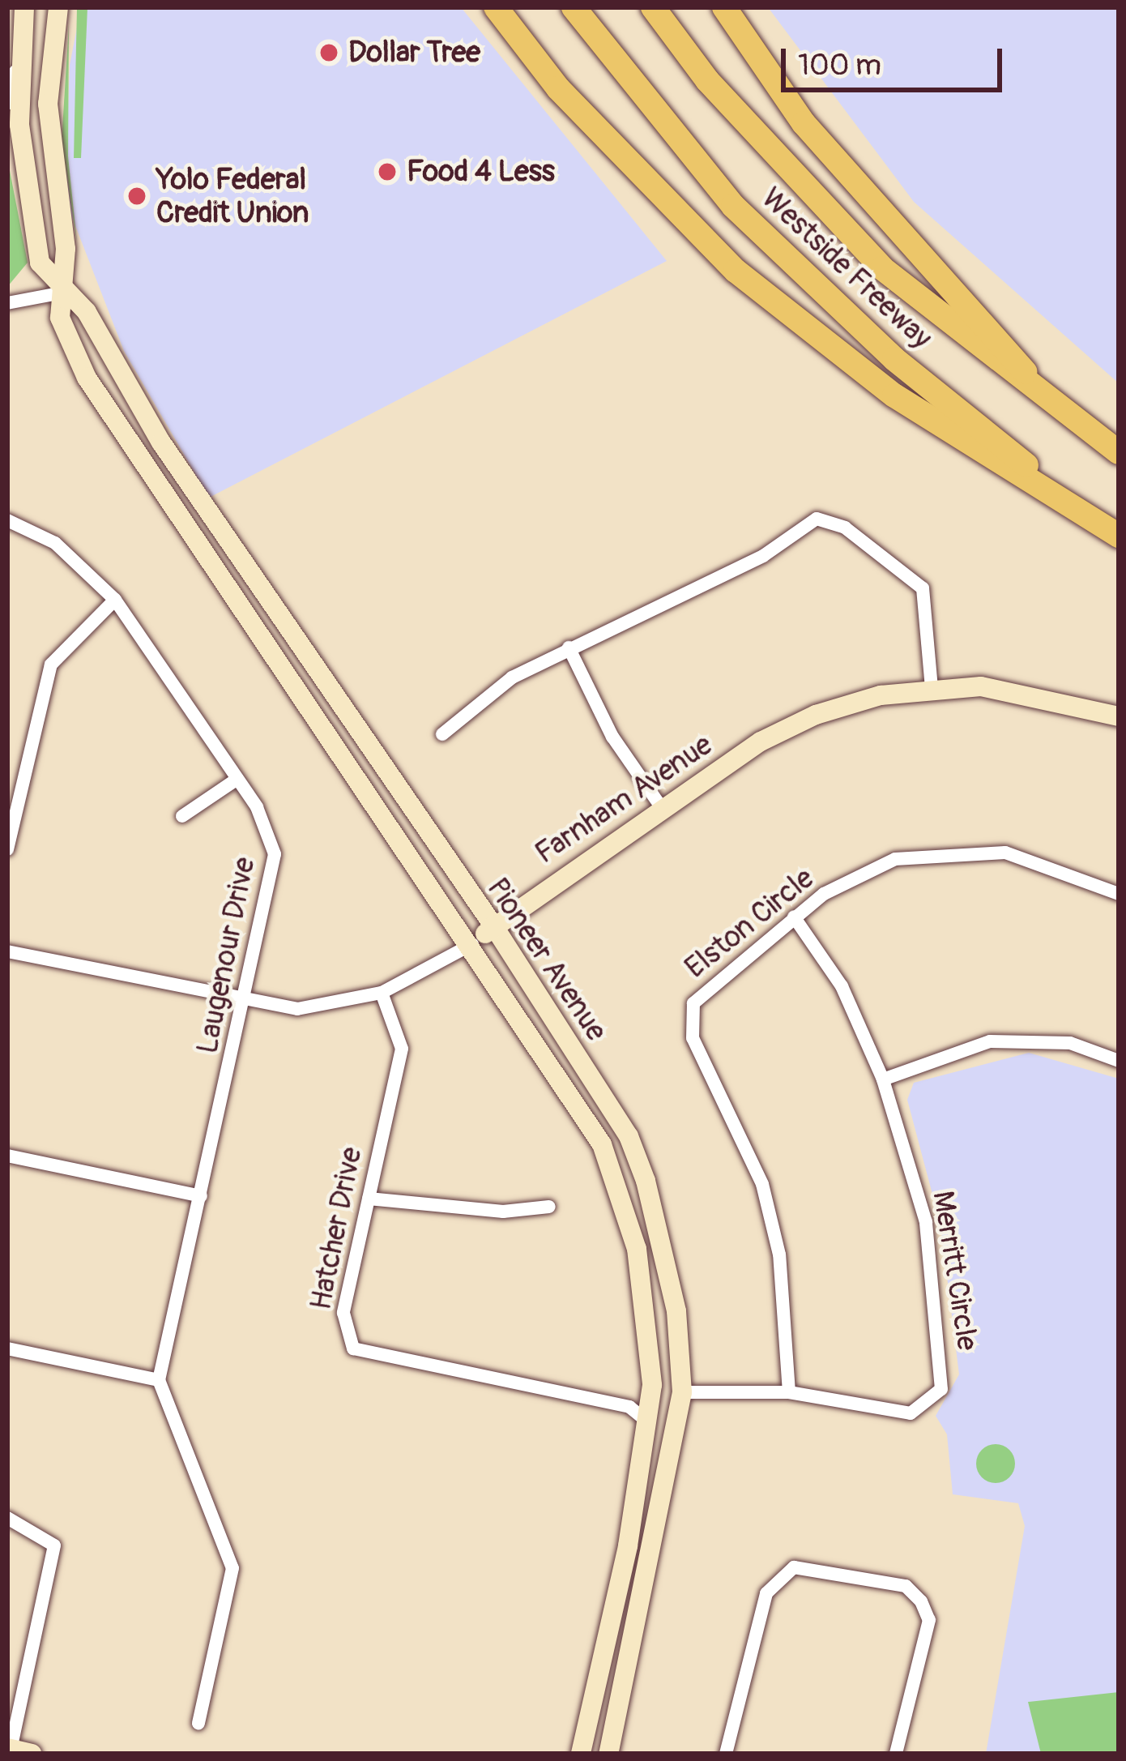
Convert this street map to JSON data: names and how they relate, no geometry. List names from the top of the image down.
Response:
{
  "streets": {
    "highway": ["Westside Freeway"],
    "main road": ["Farnham Avenue", "Pioneer Avenue"],
    "street": [
      "Elston Circle",
      "Laugenour Drive",
      "Hatcher Drive",
      "Merritt Circle"
    ]
  },
  "crossings": [
    ["Farnham Avenue", "Laugenour Drive"],
    ["Farnham Avenue", "Pioneer Avenue"],
    ["Farnham Avenue", "Hatcher Drive"],
    ["Elston Circle", "Merritt Circle"],
    ["Pioneer Avenue", "Hatcher Drive"],
    ["Pioneer Avenue", "Merritt Circle"]
  ],
  "places": ["Dollar Tree", "Food 4 Less", "Yolo Federal Credit Union"],
  "scale_bar": "100 m"
}
